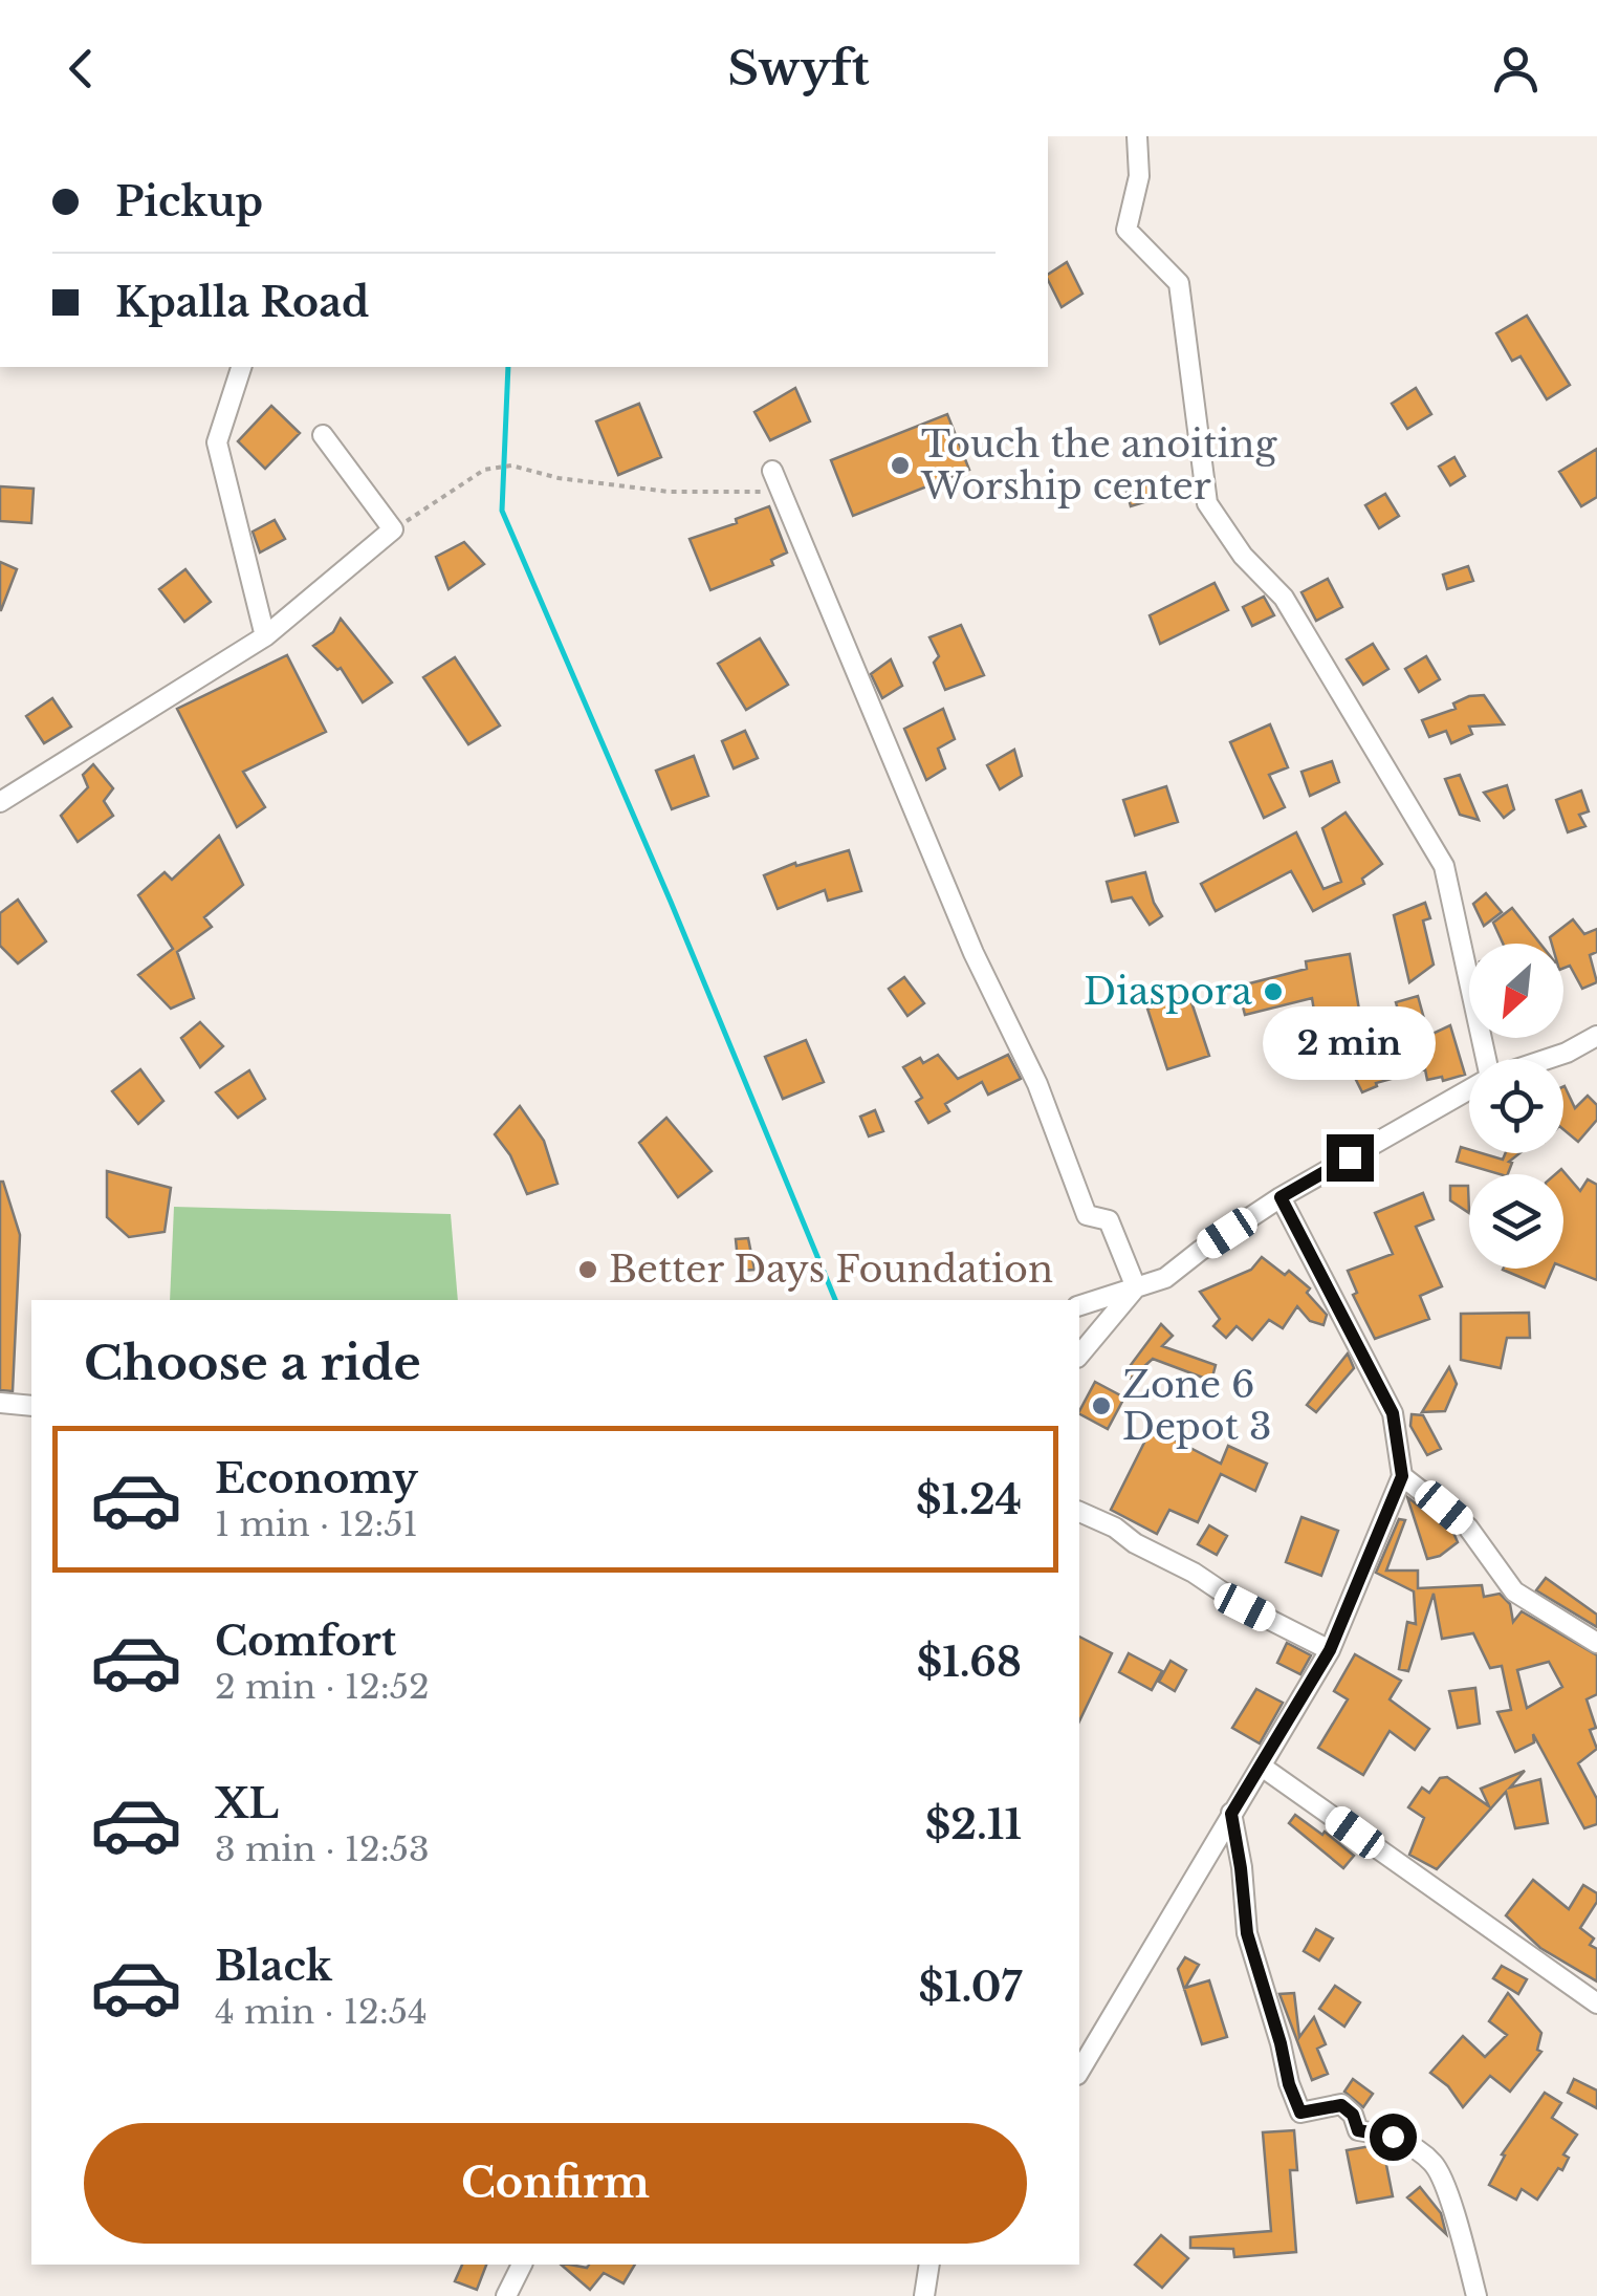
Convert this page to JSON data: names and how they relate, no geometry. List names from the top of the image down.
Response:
{
  "places": [
    "Touch the anoiting Worship center",
    "Diaspora",
    "Better Days Foundation",
    "Zone 6 Depot 3"
  ],
  "north": "bottom left",
  "page": {
    "header": "Swyft",
    "banner": ["Pickup", "Kpalla Road"],
    "bubble": "2 min",
    "heading": "Choose a ride",
    "list": [
      {
        "name": "Economy",
        "note": "1 min · 12:51",
        "value": "$1.24"
      },
      {
        "name": "Comfort",
        "note": "2 min · 12:52",
        "value": "$1.68"
      },
      {
        "name": "XL",
        "note": "3 min · 12:53",
        "value": "$2.11"
      },
      {
        "name": "Black",
        "note": "4 min · 12:54",
        "value": "$1.07"
      }
    ],
    "buttons": "Confirm"
  }
}
